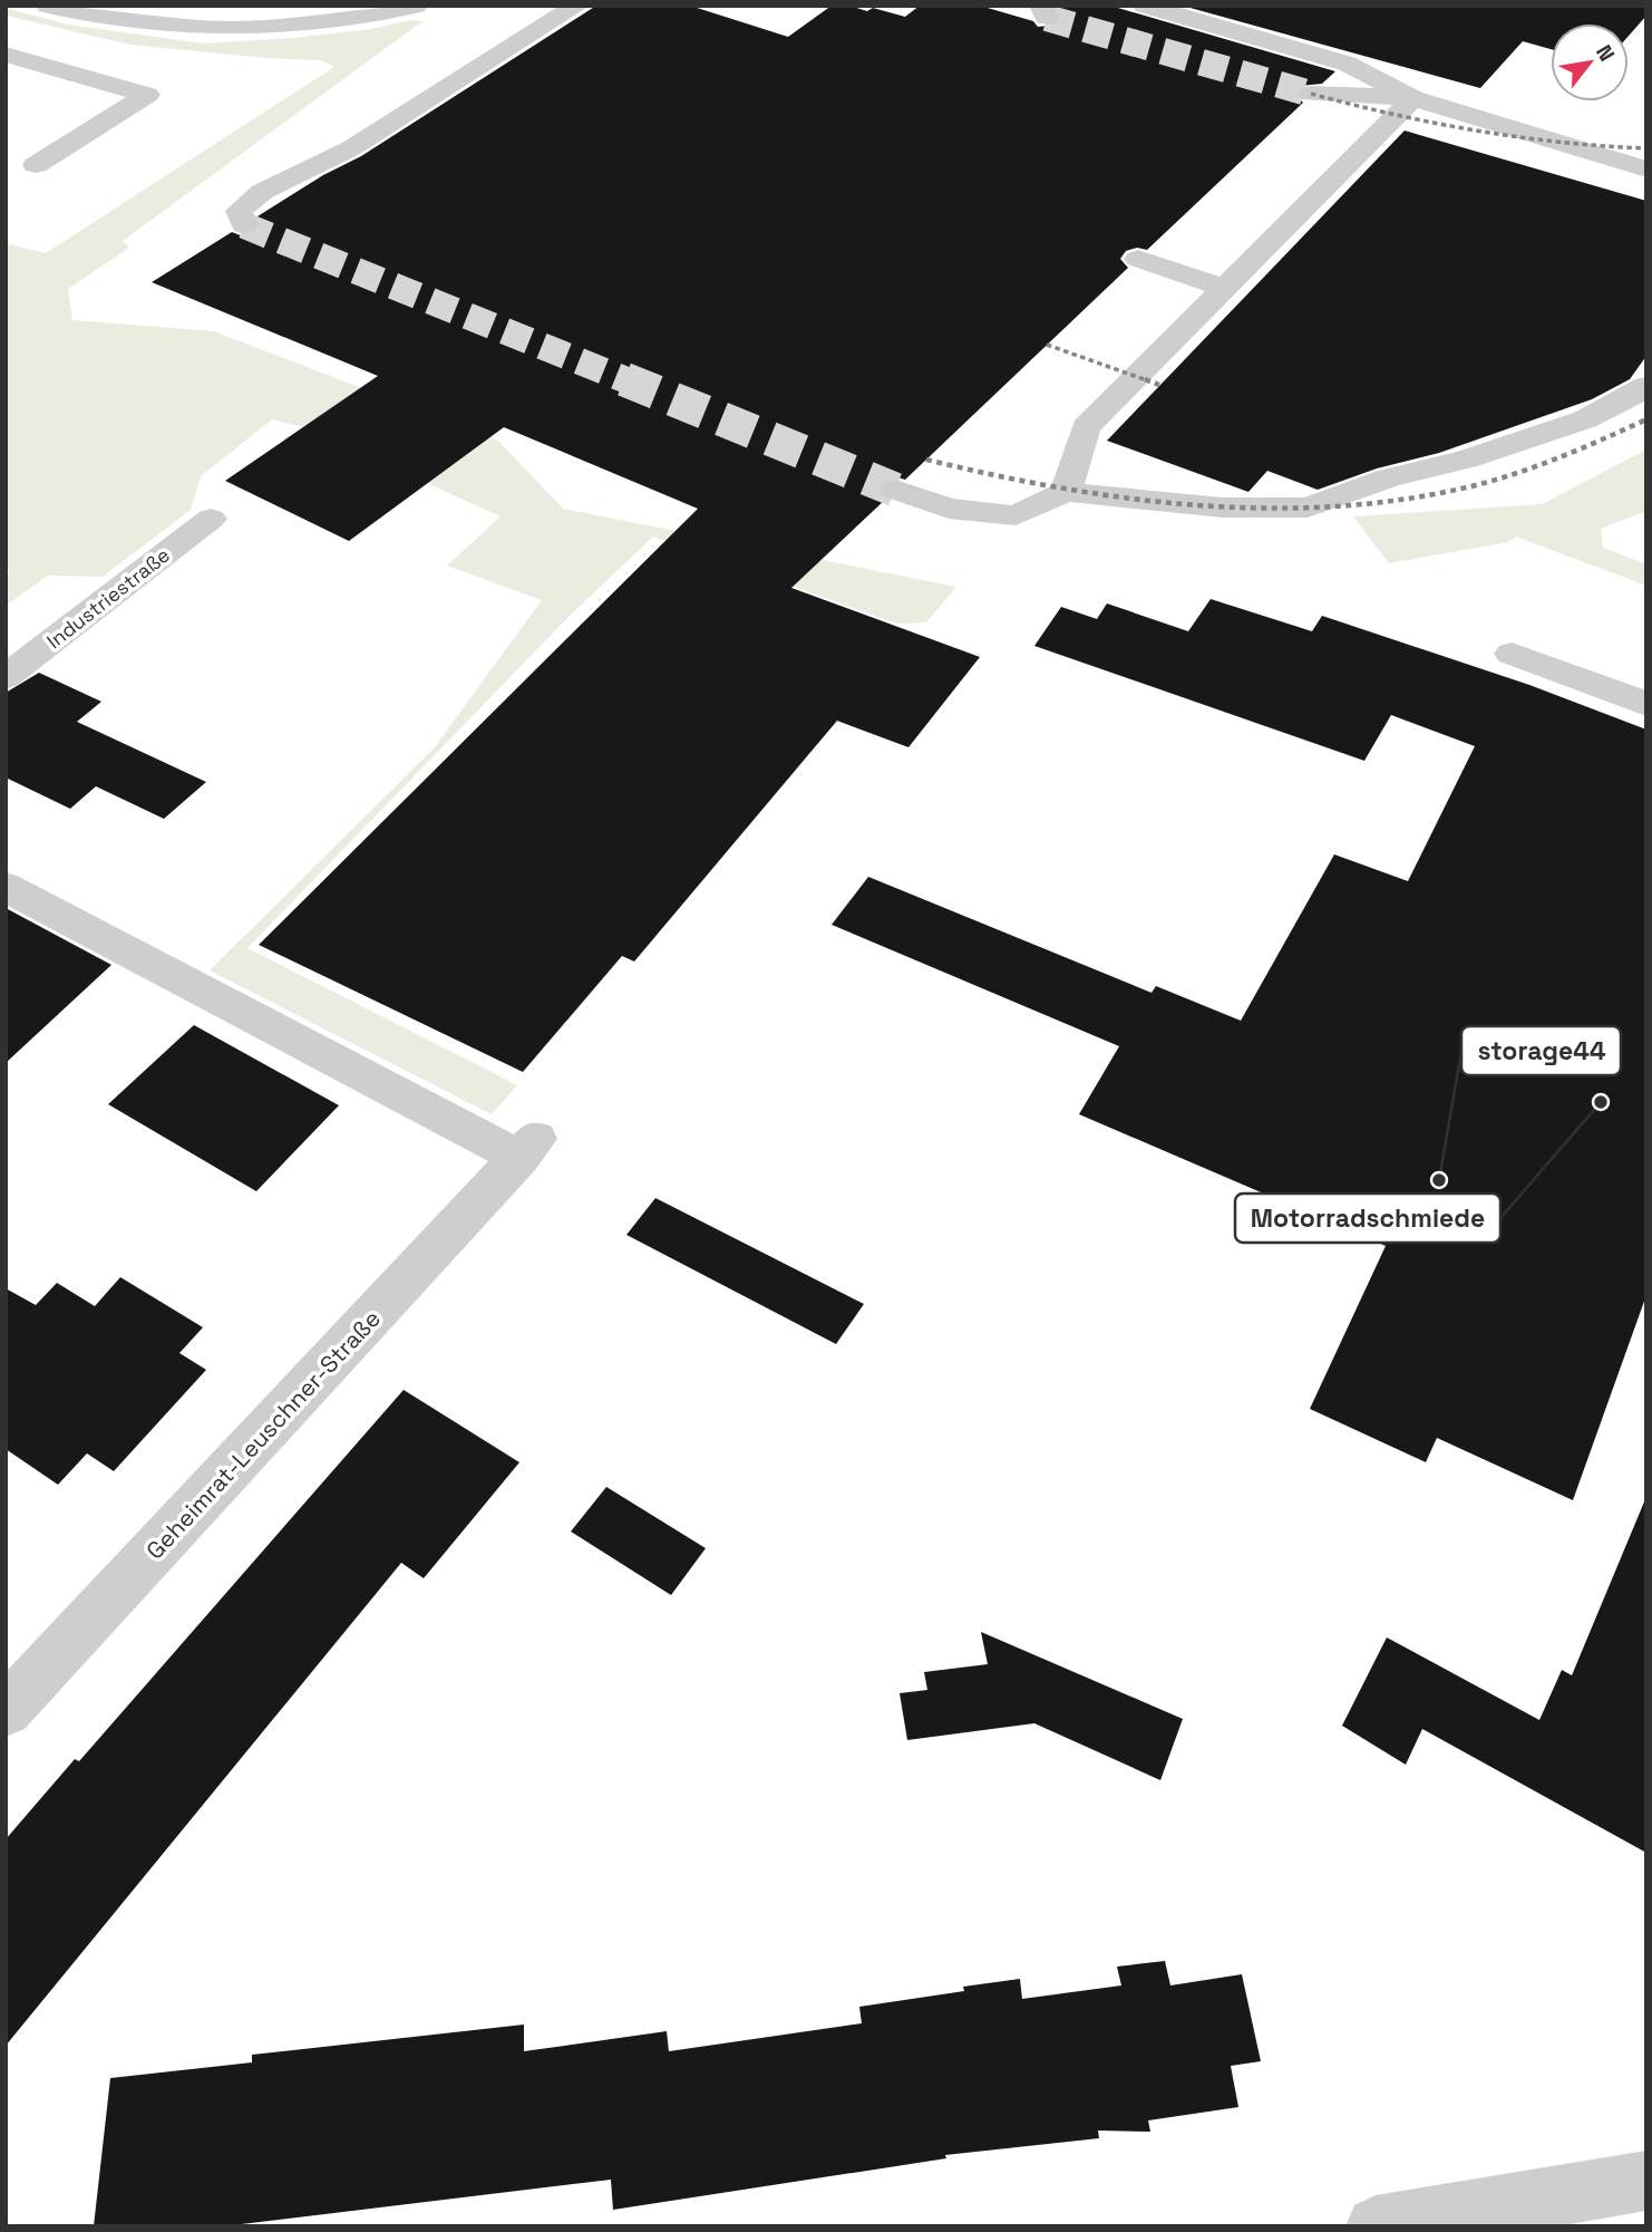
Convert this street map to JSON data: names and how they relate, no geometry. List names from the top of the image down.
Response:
{
  "streets": {
    "street": ["Industriestraße", "Geheimrat-Leuschner-Straße"]
  },
  "places": ["Motorradschmiede", "storage44"],
  "north": "top right"
}
